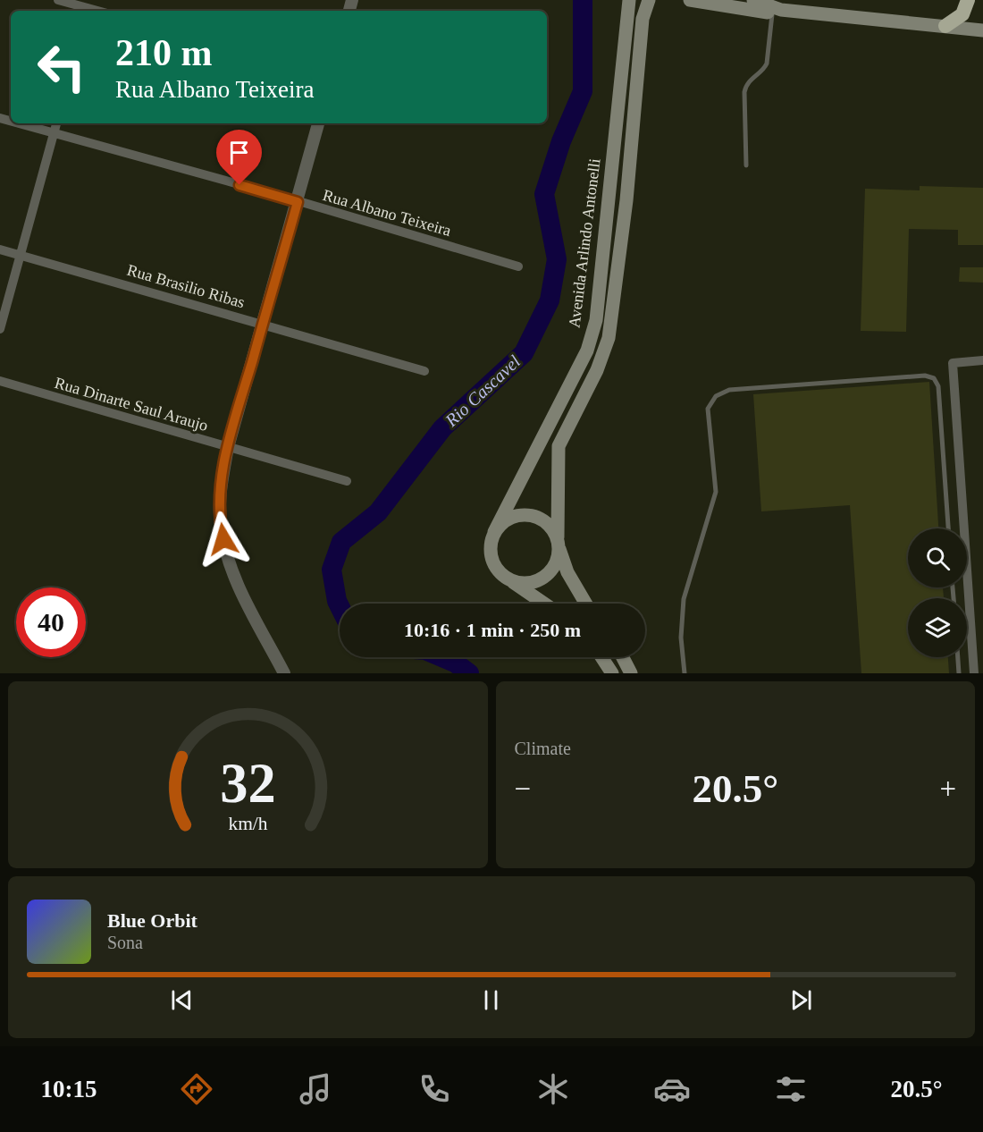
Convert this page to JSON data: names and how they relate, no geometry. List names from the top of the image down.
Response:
{
  "streets": {
    "main road": ["Avenida Arlindo Antonelli"],
    "street": ["Rua Albano Teixeira", "Rua Brasilio Ribas", "Rua Dinarte Saul Araujo"]
  },
  "water": ["Rio Cascavel"],
  "page": {
    "turn": ["210 m", "Rua Albano Teixeira"],
    "limit": "40",
    "trip": "10:16 · 1 min · 250 m",
    "tile": "Climate",
    "heat": ["−", "20.5°", "+"],
    "song": ["Blue Orbit", "Sona"],
    "tabs": ["10:15", "20.5°"],
    "gauge": ["32", "km/h"]
  }
}
